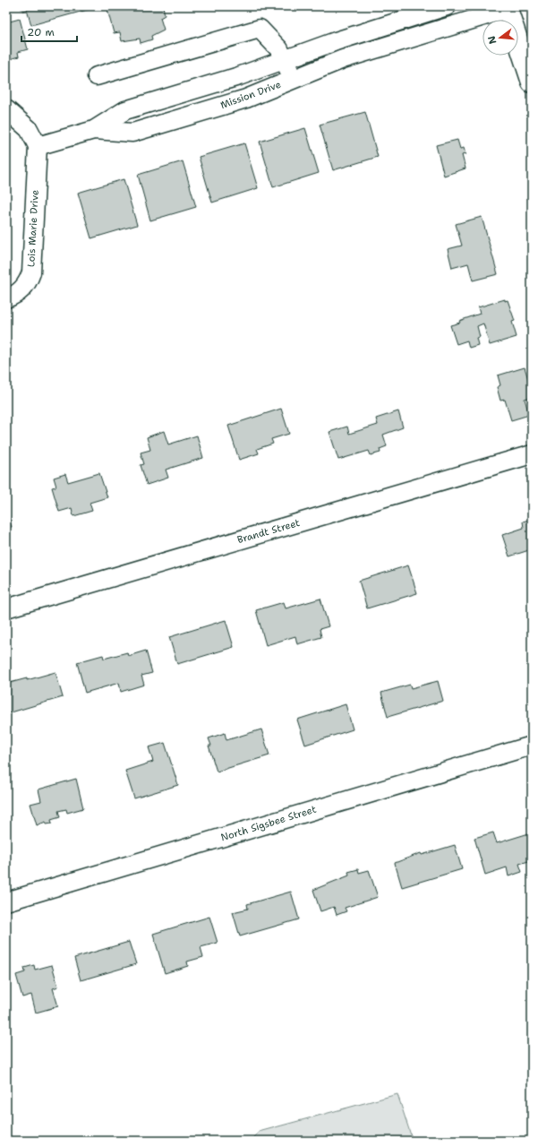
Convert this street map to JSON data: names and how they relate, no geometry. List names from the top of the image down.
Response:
{
  "streets": {
    "street": [
      "Mission Drive",
      "Lois Marie Drive",
      "Brandt Street",
      "North Sigsbee Street"
    ]
  },
  "crossings": [
    ["Mission Drive", "Lois Marie Drive"]
  ],
  "scale_bar": "20 m",
  "north": "left"
}
